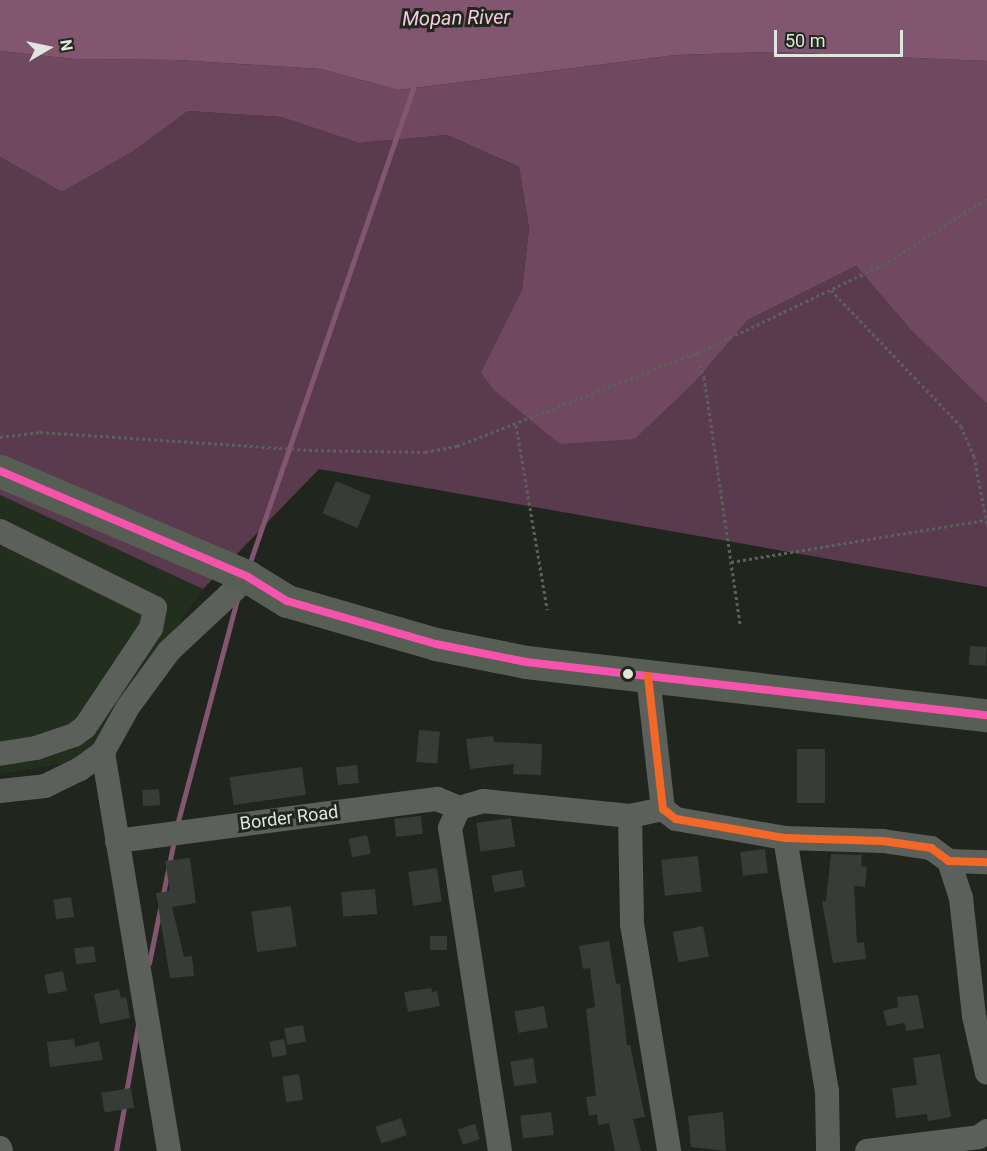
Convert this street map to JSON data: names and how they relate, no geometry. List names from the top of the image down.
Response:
{
  "streets": {
    "street": ["Border Road"]
  },
  "water": ["Mopan River"],
  "scale_bar": "50 m",
  "north": "right"
}
